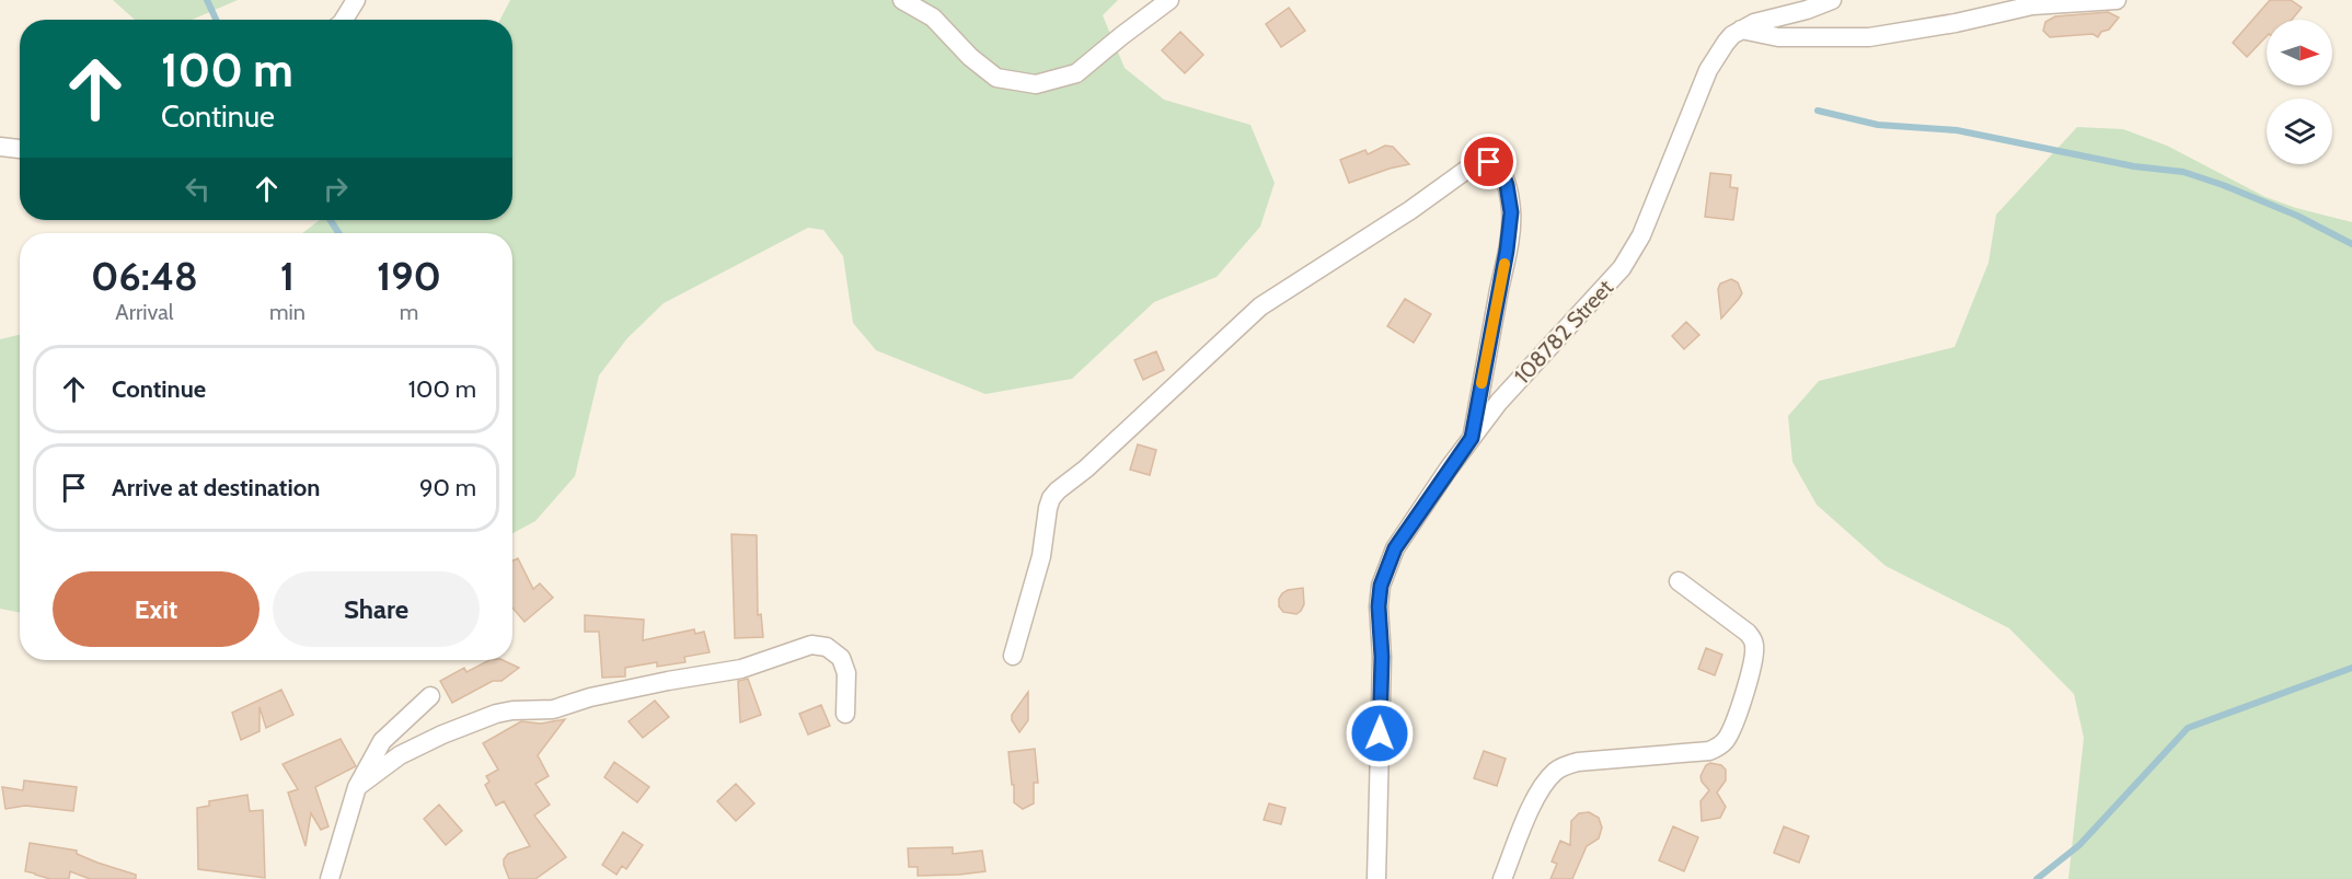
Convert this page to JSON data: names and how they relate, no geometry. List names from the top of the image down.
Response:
{
  "streets": {
    "street": ["108782 Street"]
  },
  "north": "right",
  "page": {
    "turn": ["100 m", "Continue"],
    "eta": [
      "06:48",
      "Arrival",
      "1",
      "min",
      "190",
      "m"
    ],
    "list": [
      {
        "name": "Continue",
        "value": "100 m"
      },
      {
        "name": "Arrive at destination",
        "value": "90 m"
      }
    ],
    "buttons": ["Exit", "Share"]
  }
}
